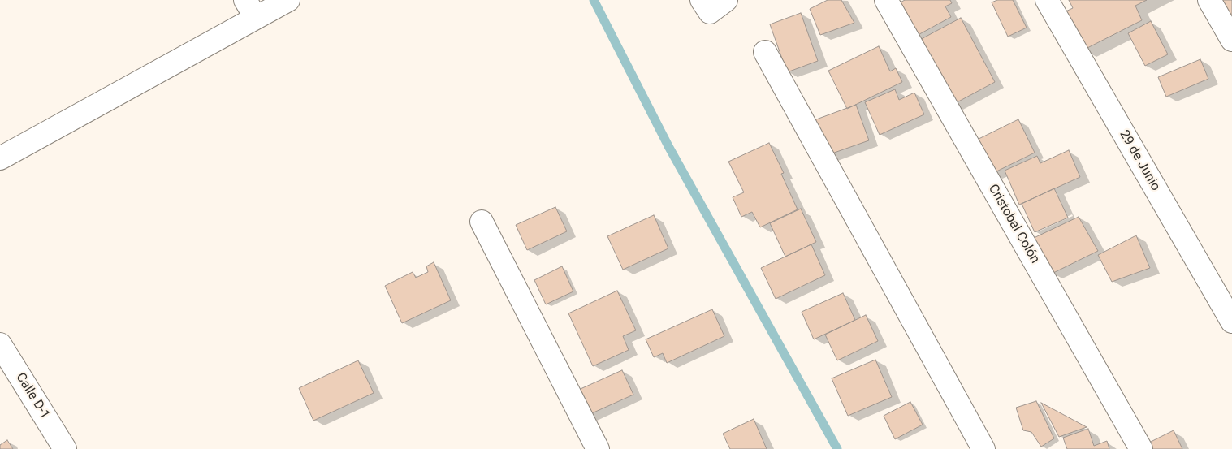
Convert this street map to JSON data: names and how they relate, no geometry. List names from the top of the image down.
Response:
{
  "streets": {
    "street": ["29 de Junio", "Cristobal Colón", "Calle D-1"]
  }
}
